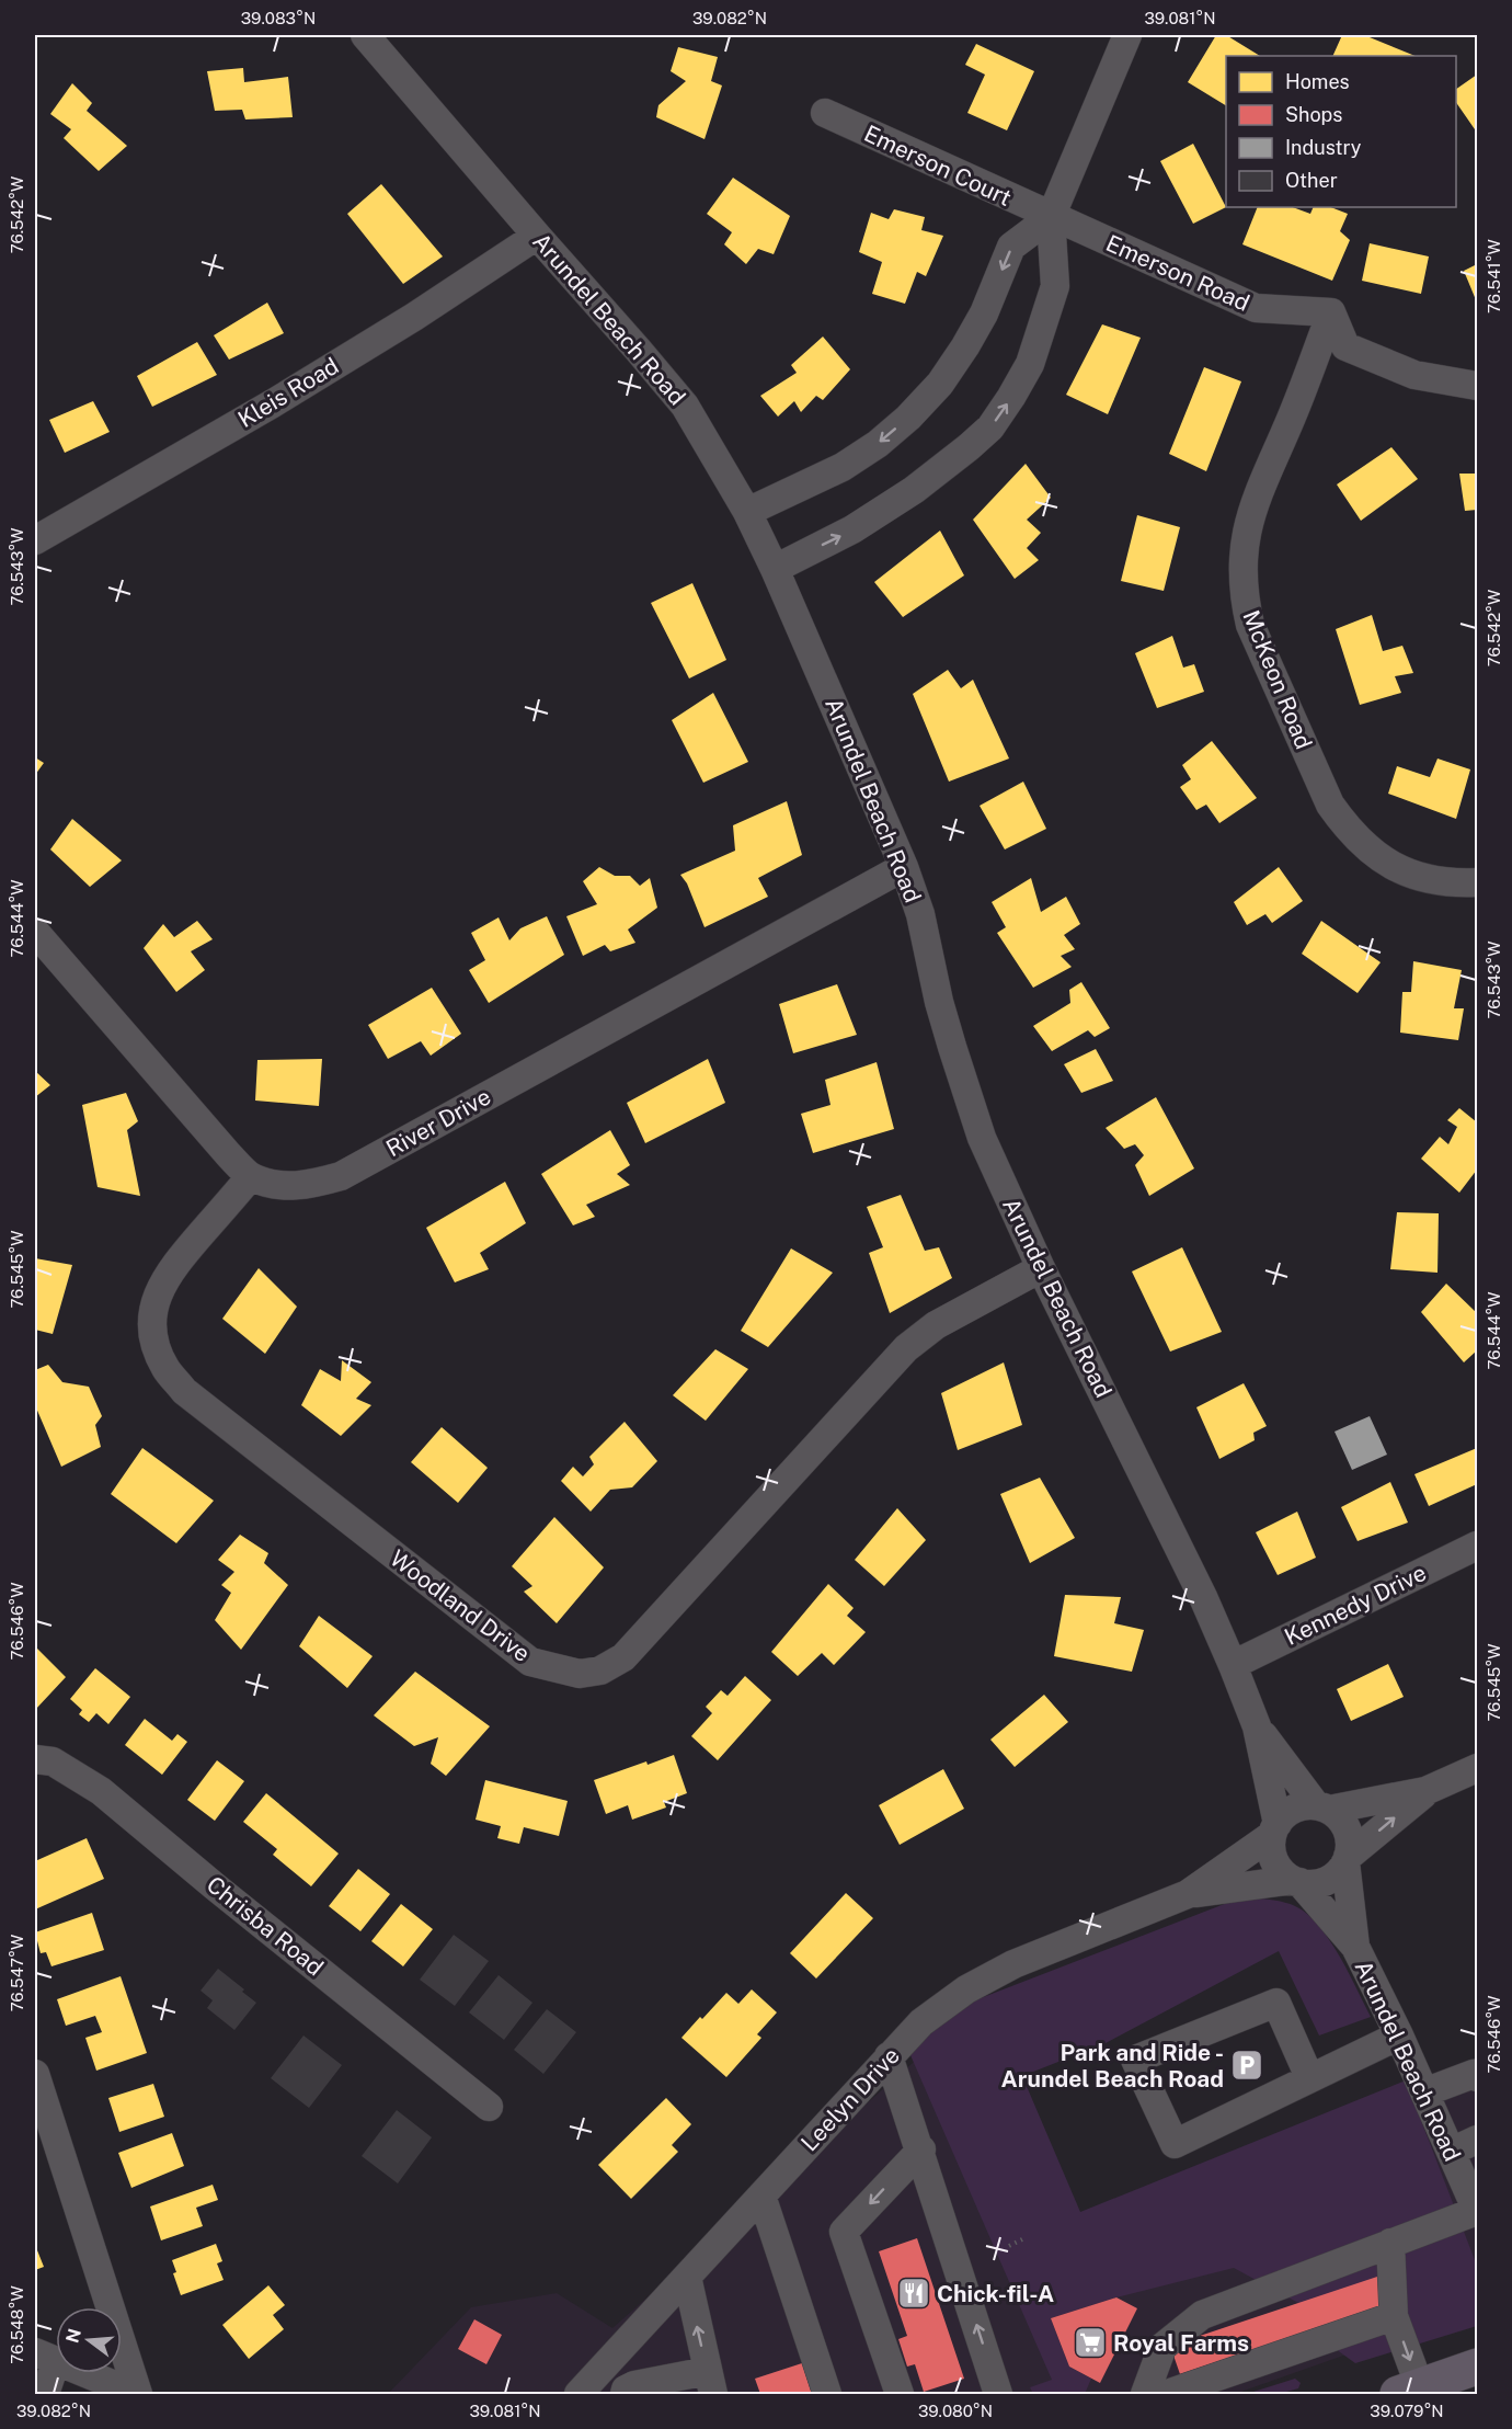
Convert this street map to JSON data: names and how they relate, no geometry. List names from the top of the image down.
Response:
{
  "streets": {
    "street": [
      "Emerson Court",
      "Emerson Road",
      "Arundel Beach Road",
      "Kleis Road",
      "McKeon Road",
      "River Drive",
      "Kennedy Drive",
      "Woodland Drive",
      "Chrisba Road",
      "Leelyn Drive"
    ]
  },
  "crossings": [
    ["Emerson Court", "Emerson Road"],
    ["Emerson Road", "McKeon Road"],
    ["Arundel Beach Road", "Kleis Road"],
    ["Arundel Beach Road", "River Drive"],
    ["Arundel Beach Road", "Kennedy Drive"],
    ["Arundel Beach Road", "Woodland Drive"],
    ["Arundel Beach Road", "Leelyn Drive"],
    ["River Drive", "Woodland Drive"]
  ],
  "places": {
    "parking": ["Park and Ride - Arundel Beach Road"],
    "restaurant": ["Chick-fil-A"],
    "supermarket": ["Royal Farms"]
  },
  "legend": [
    "Homes",
    "Shops",
    "Industry",
    "Other"
  ],
  "north": "left",
  "coordinates": [
    "39.083°N",
    "39.082°N",
    "39.081°N",
    "76.542°W",
    "76.541°W",
    "76.543°W",
    "76.544°W",
    "76.545°W",
    "76.546°W",
    "76.547°W",
    "76.548°W",
    "39.080°N",
    "39.079°N"
  ]
}
